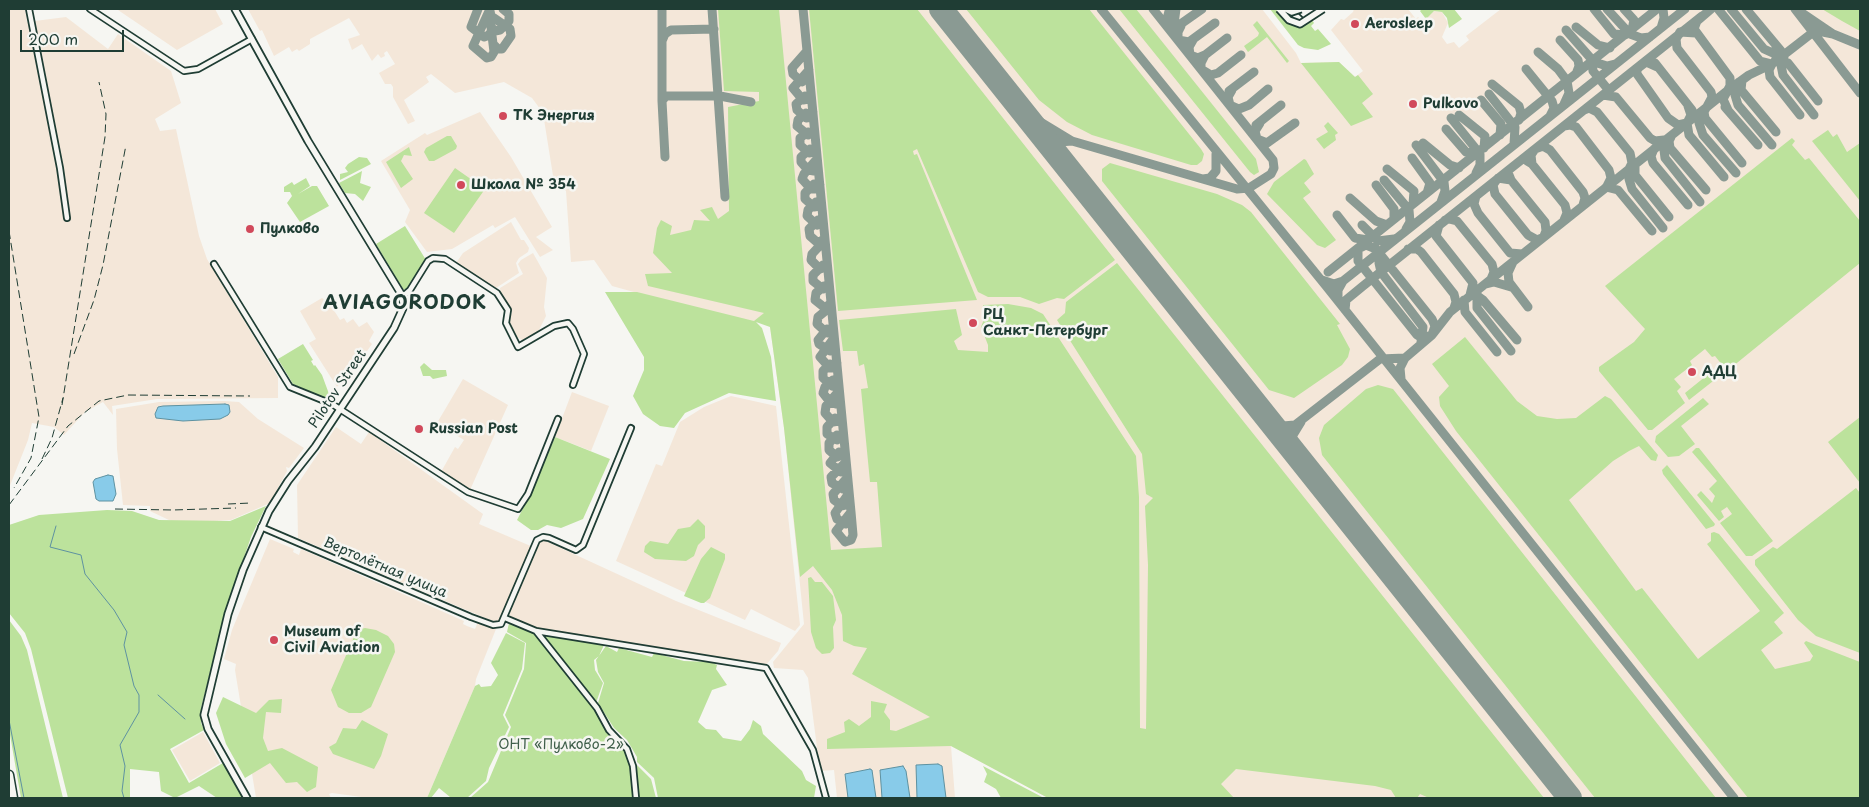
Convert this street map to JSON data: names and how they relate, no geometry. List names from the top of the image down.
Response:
{
  "streets": {
    "street": ["Pilotov Street", "Вертолётная улица"]
  },
  "crossings": [
    ["Pilotov Street", "Вертолётная улица"]
  ],
  "districts": ["AVIAGORODOK"],
  "parks": ["ОНТ «Пулково-2»"],
  "places": [
    "Aerosleep",
    "Pulkovo",
    "ТК Энергия",
    "Школа № 354",
    "Пулково",
    "РЦ Санкт-Петербург",
    "АДЦ",
    "Russian Post",
    "Museum of Civil Aviation"
  ],
  "scale_bar": "200 m"
}
